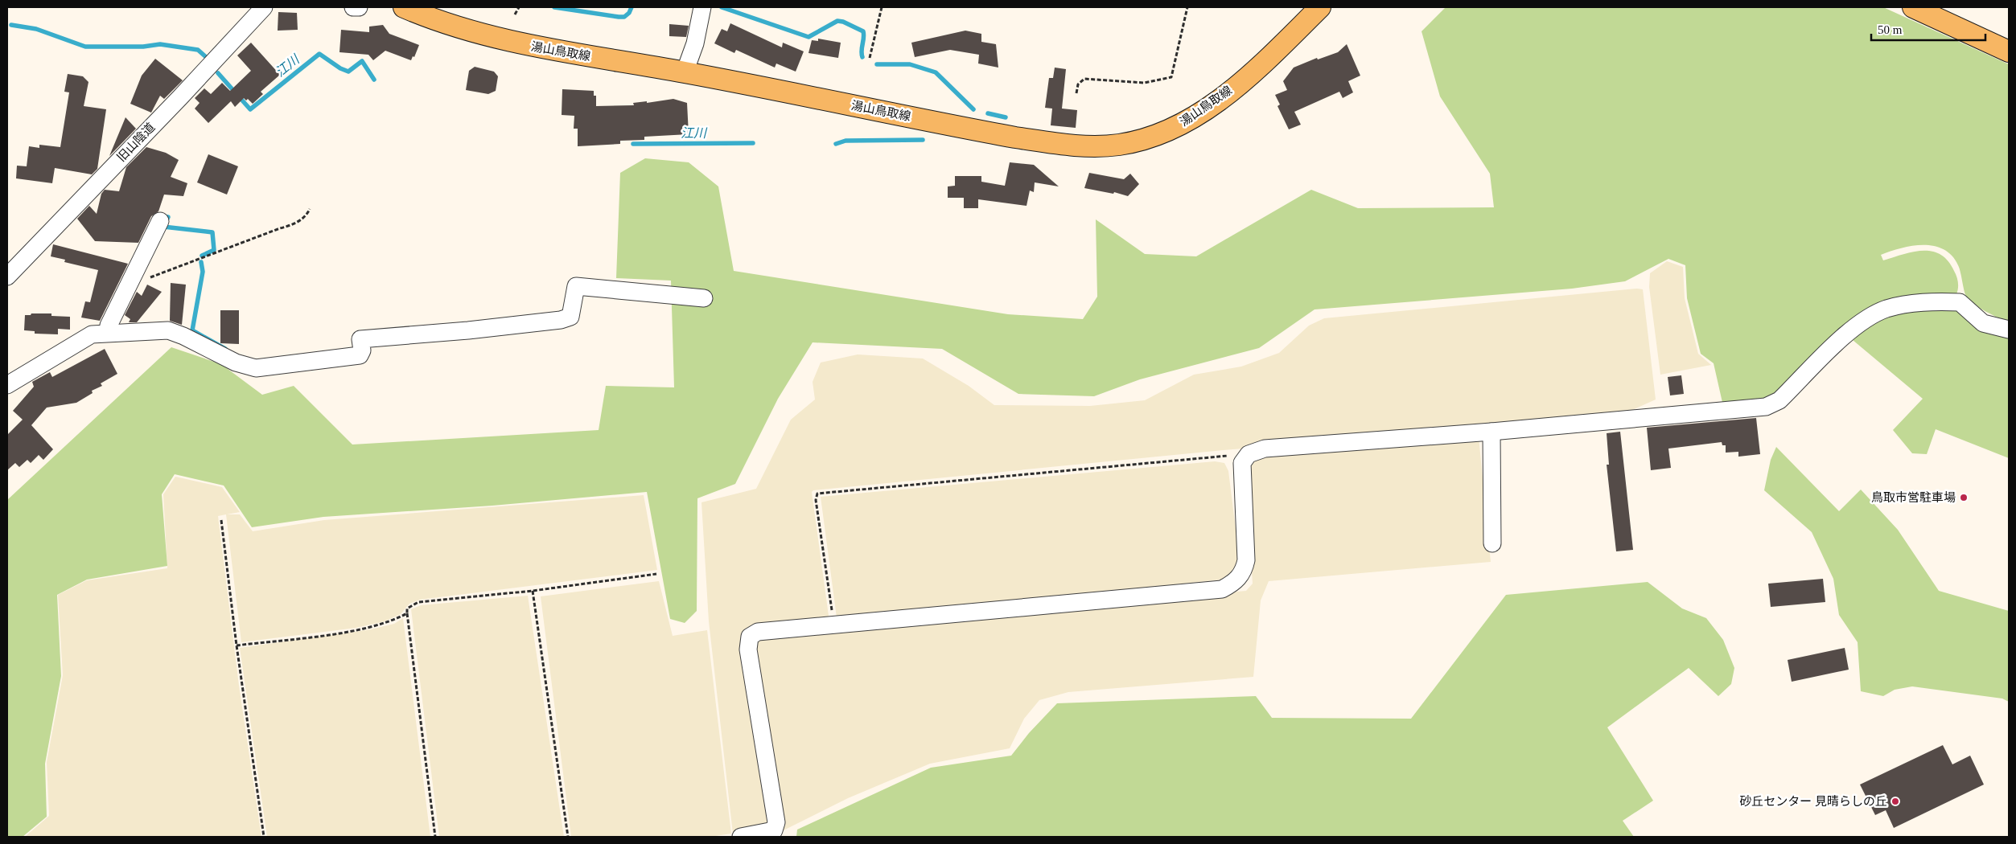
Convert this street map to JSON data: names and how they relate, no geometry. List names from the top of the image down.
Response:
{
  "streets": {
    "main road": ["湯山鳥取線"],
    "street": ["旧山陰道"]
  },
  "water": ["江川"],
  "places": ["鳥取市営駐車場", "砂丘センター 見晴らしの丘"],
  "scale_bar": "50 m"
}
